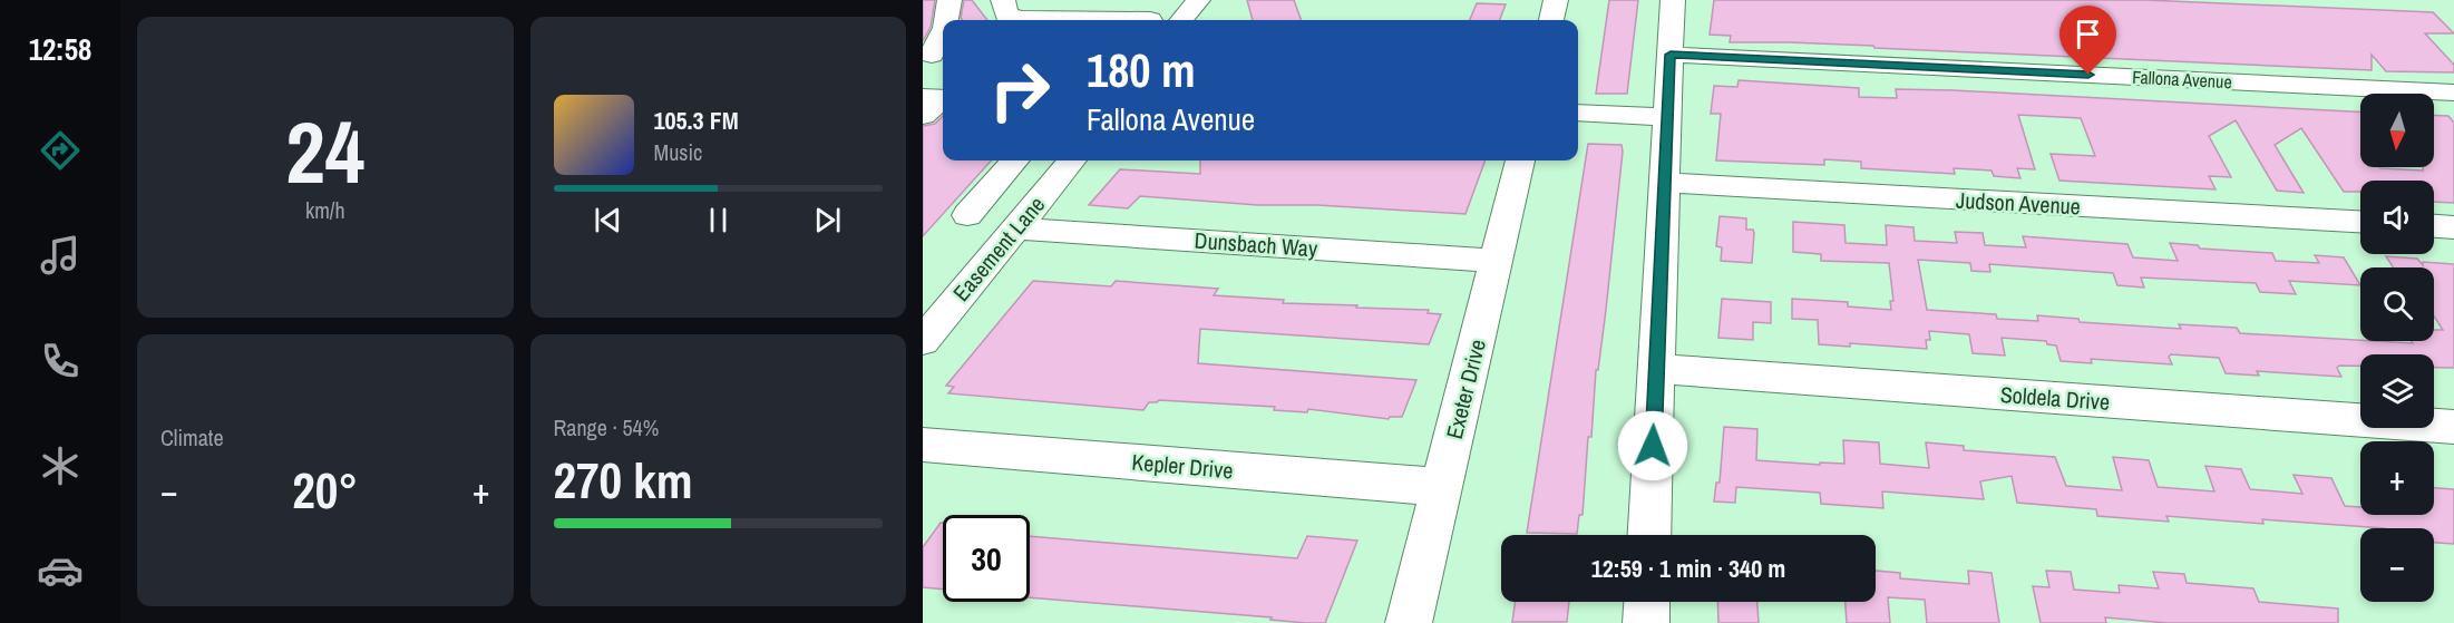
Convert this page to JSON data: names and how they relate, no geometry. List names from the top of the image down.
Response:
{
  "streets": {
    "street": [
      "Fallona Avenue",
      "Judson Avenue",
      "Dunsbach Way",
      "Easement Lane",
      "Exeter Drive",
      "Soldela Drive",
      "Kepler Drive"
    ]
  },
  "crossings": [
    ["Dunsbach Way", "Easement Lane"],
    ["Dunsbach Way", "Exeter Drive"],
    ["Exeter Drive", "Kepler Drive"]
  ],
  "north": "bottom",
  "page": {
    "tabs": "12:58",
    "tile": [
      ["24", "km/h"],
      "Climate",
      ["Range · 54%", "270 km"]
    ],
    "turn": ["180 m", "Fallona Avenue"],
    "map_buttons": ["+", "−"],
    "song": ["105.3 FM", "Music"],
    "heat": ["−", "20°", "+"],
    "limit": "30",
    "trip": "12:59 · 1 min · 340 m"
  }
}
